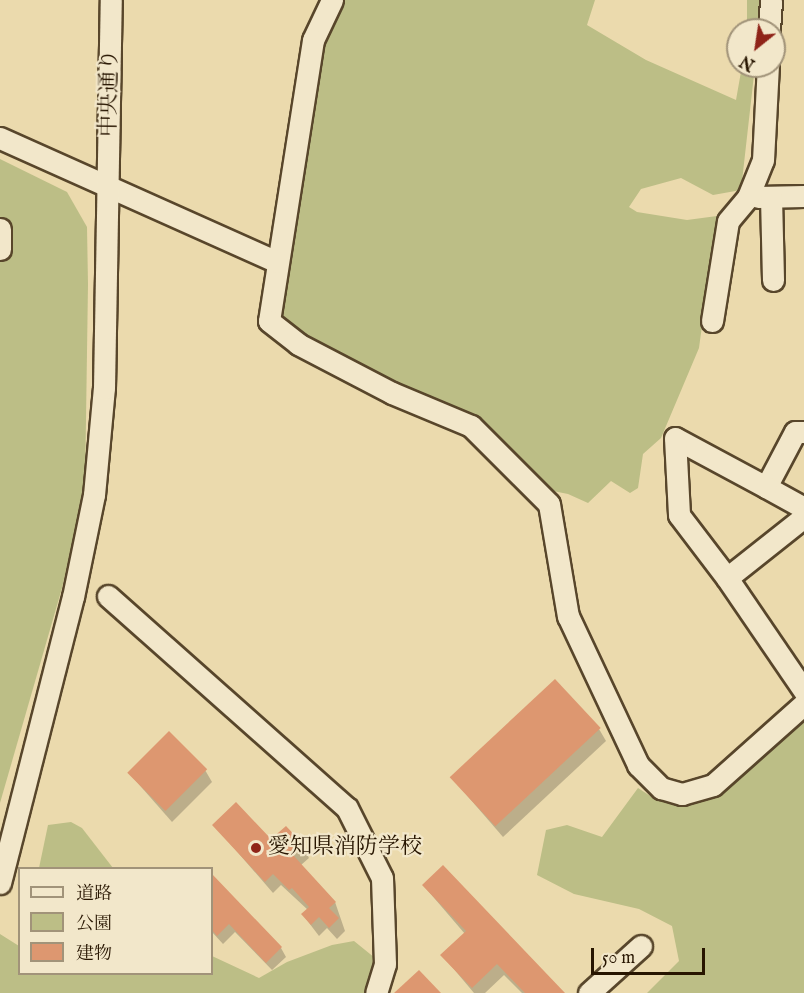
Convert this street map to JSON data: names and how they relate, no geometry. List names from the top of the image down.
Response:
{
  "streets": {
    "street": ["中央通り"]
  },
  "places": ["愛知県消防学校"],
  "legend": ["道路", "公園", "建物"],
  "scale_bar": "50 m",
  "north": "bottom left"
}
